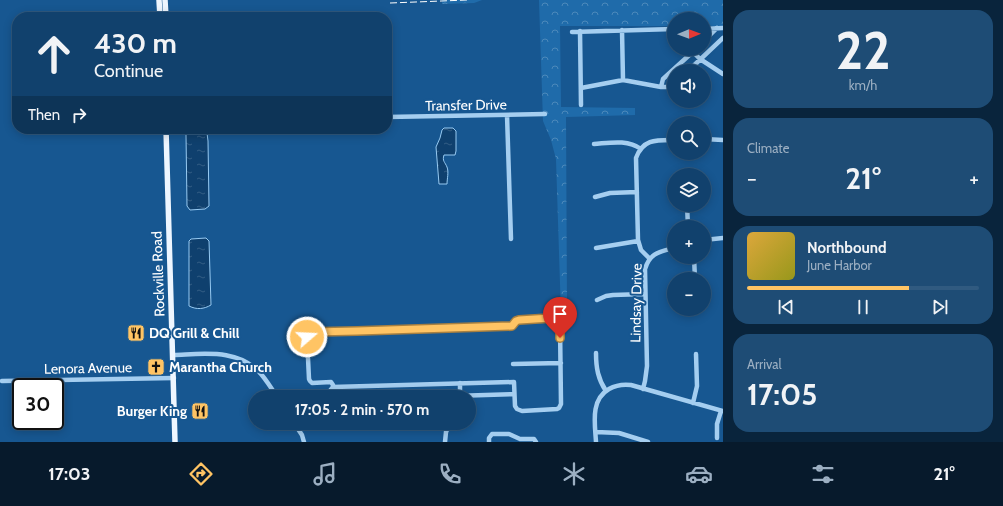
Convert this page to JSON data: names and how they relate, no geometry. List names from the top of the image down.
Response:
{
  "streets": {
    "main road": ["Rockville Road"],
    "street": ["Transfer Drive", "Lindsay Drive", "Lenora Avenue"]
  },
  "crossings": [
    ["Rockville Road", "Lenora Avenue"]
  ],
  "places": {
    "restaurant": ["DQ Grill & Chill", "Burger King"],
    "church": ["Marantha Church"]
  },
  "north": "right",
  "page": {
    "tile": [
      ["22", "km/h"],
      "Climate",
      ["Arrival", "17:05"]
    ],
    "map_buttons": ["+", "−"],
    "turn": ["430 m", "Continue"],
    "then": "Then",
    "heat": ["−", "21°", "+"],
    "song": ["Northbound", "June Harbor"],
    "limit": "30",
    "trip": "17:05 · 2 min · 570 m",
    "tabs": ["17:03", "21°"]
  }
}
